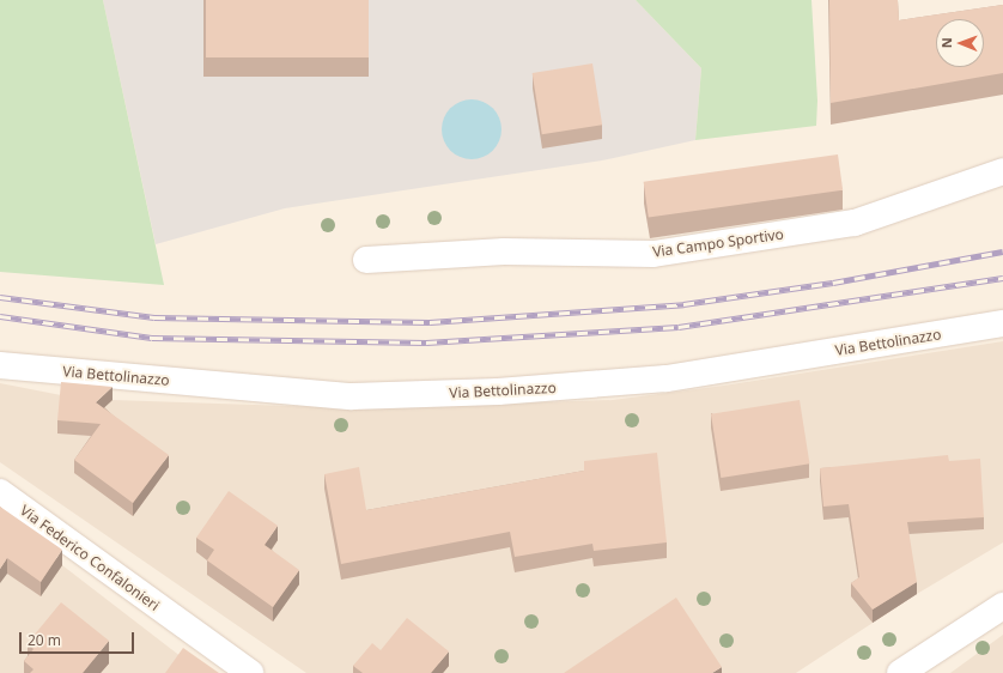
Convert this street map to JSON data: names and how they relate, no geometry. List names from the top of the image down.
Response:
{
  "streets": {
    "street": ["Via Campo Sportivo", "Via Bettolinazzo", "Via Federico Confalonieri"]
  },
  "scale_bar": "20 m",
  "north": "left"
}
